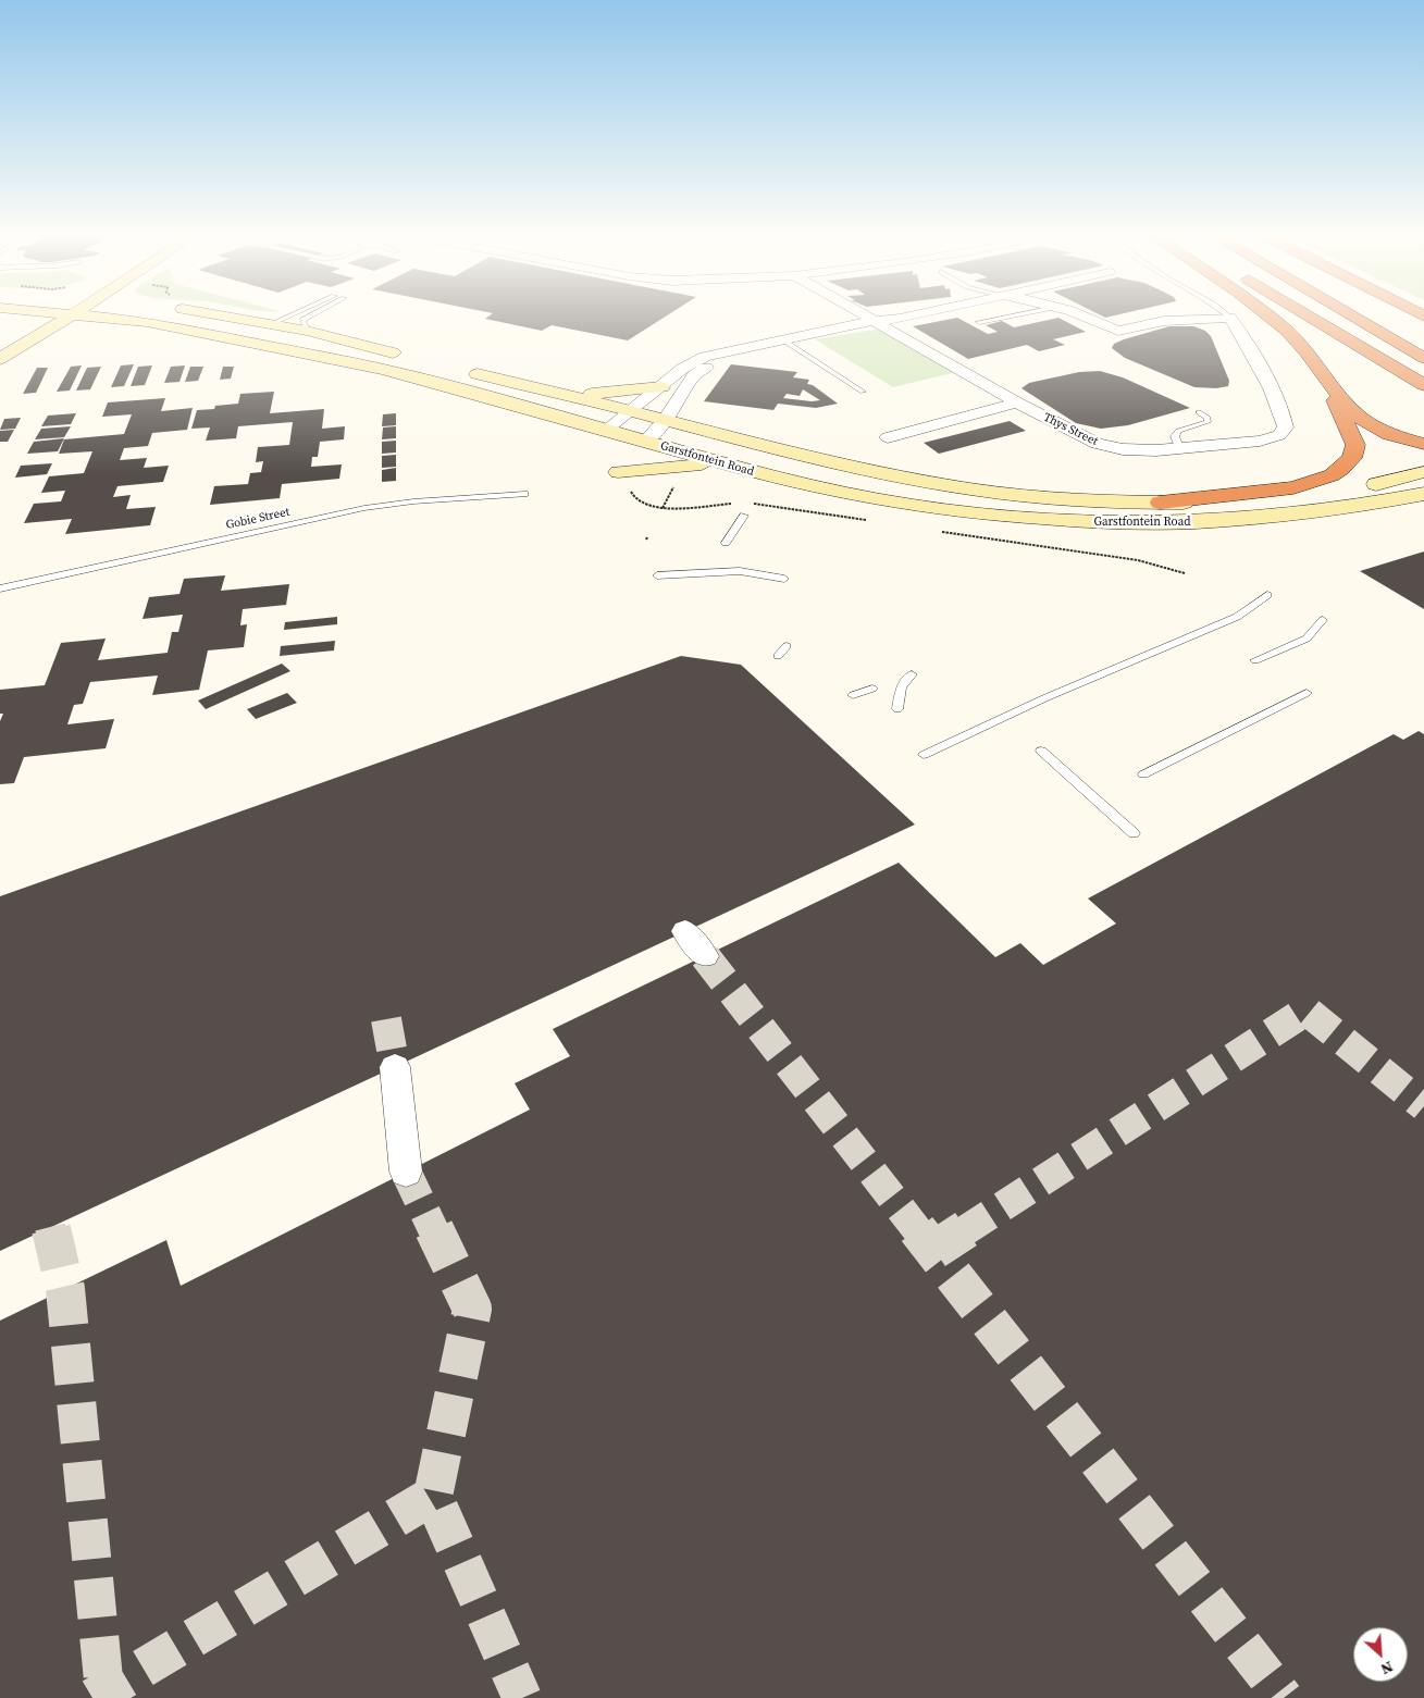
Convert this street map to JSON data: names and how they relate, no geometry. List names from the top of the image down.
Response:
{
  "streets": {
    "main road": ["Garstfontein Road"],
    "street": ["Thys Street"],
    "lane": ["Gobie Street"]
  },
  "north": "bottom right"
}
